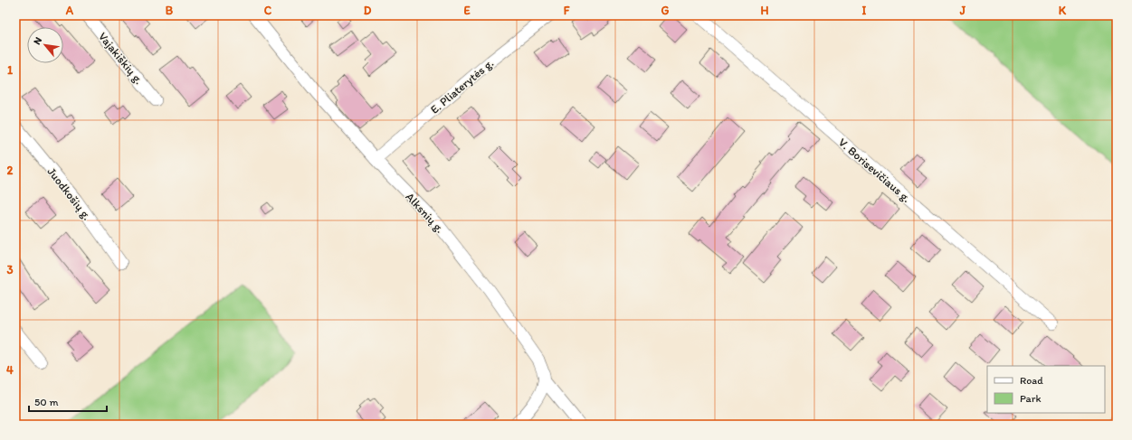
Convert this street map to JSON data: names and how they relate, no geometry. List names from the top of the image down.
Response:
{
  "streets": {
    "street": [
      "Vajakiškių g.",
      "E. Pliaterytės g.",
      "V. Borisevičiaus g.",
      "Juodkošių g.",
      "Alksnių g."
    ]
  },
  "crossings": [
    ["E. Pliaterytės g.", "Alksnių g."]
  ],
  "legend": ["Road", "Park"],
  "scale_bar": "50 m",
  "north": "top left",
  "grid": {
    "columns": [
      "A",
      "B",
      "C",
      "D",
      "E",
      "F",
      "G",
      "H",
      "I",
      "J",
      "K"
    ],
    "rows": [
      "1",
      "2",
      "3",
      "4"
    ]
  }
}
